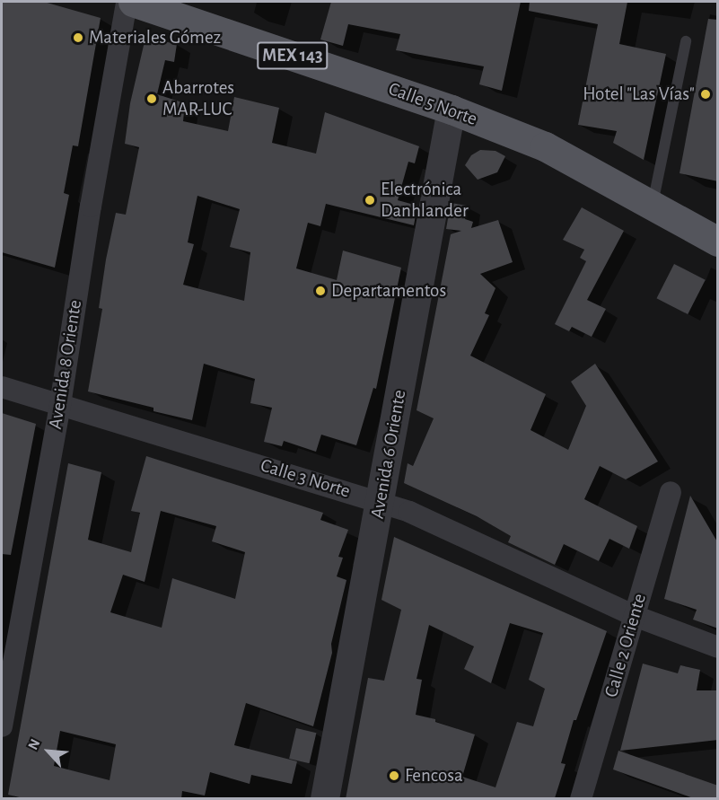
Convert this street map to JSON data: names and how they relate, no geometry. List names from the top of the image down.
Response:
{
  "streets": {
    "main road": ["MEX 143", "Calle 5 Norte"],
    "street": [
      "Avenida 8 Oriente",
      "Avenida 6 Oriente",
      "Calle 3 Norte",
      "Calle 2 Oriente"
    ]
  },
  "crossings": [
    ["Calle 5 Norte", "Avenida 6 Oriente"],
    ["Avenida 8 Oriente", "Calle 3 Norte"],
    ["Avenida 6 Oriente", "Calle 3 Norte"],
    ["Calle 3 Norte", "Calle 2 Oriente"]
  ],
  "places": [
    "Materiales Gómez",
    "Hotel \"Las Vías\"",
    "Abarrotes MAR-LUC",
    "Electrónica Danhlander",
    "Departamentos",
    "Fencosa"
  ],
  "north": "top left"
}
